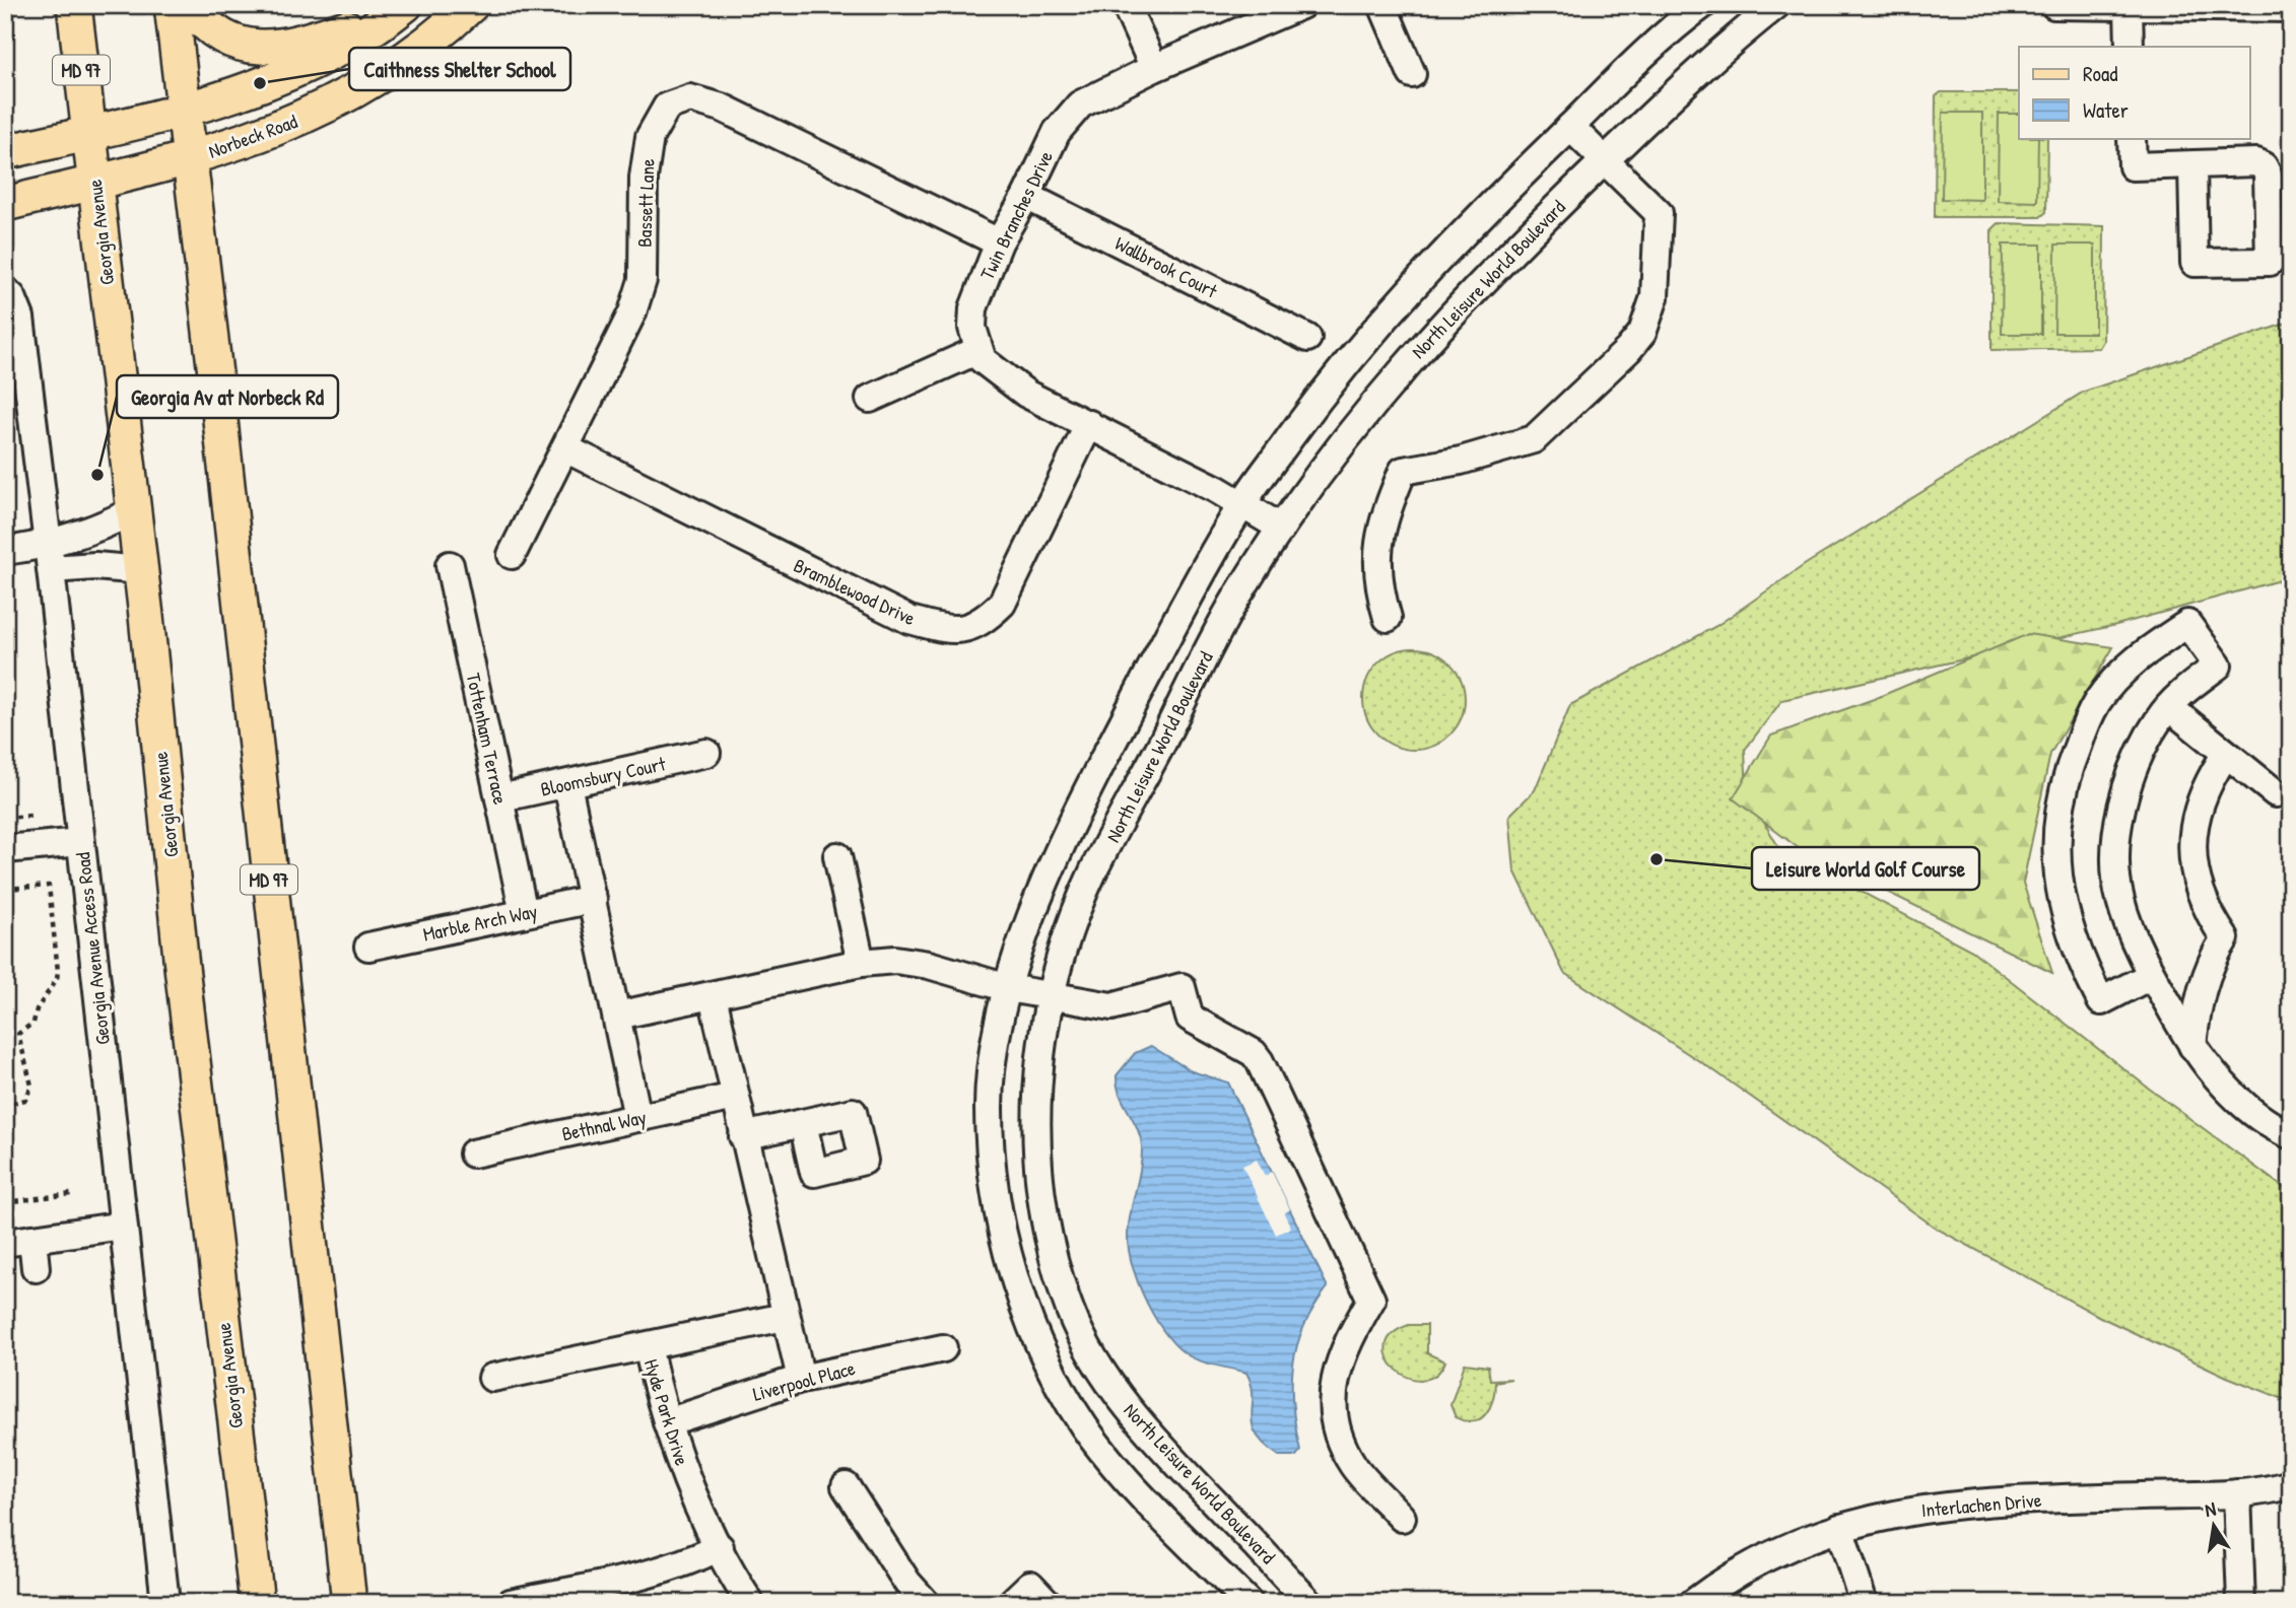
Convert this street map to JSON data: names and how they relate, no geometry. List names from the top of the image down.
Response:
{
  "streets": {
    "main road": ["MD 97", "Norbeck Road", "Georgia Avenue"],
    "street": [
      "Bassett Lane",
      "Twin Branches Drive",
      "Wallbrook Court",
      "North Leisure World Boulevard",
      "Bramblewood Drive",
      "Tottenham Terrace",
      "Bloomsbury Court",
      "Marble Arch Way",
      "Georgia Avenue Access Road",
      "Bethnal Way",
      "Liverpool Place",
      "Hyde Park Drive",
      "Interlachen Drive"
    ]
  },
  "crossings": [
    ["MD 97", "Norbeck Road"],
    ["Norbeck Road", "Georgia Avenue"],
    ["Bassett Lane", "Twin Branches Drive"],
    ["Bassett Lane", "Bramblewood Drive"],
    ["Twin Branches Drive", "Wallbrook Court"],
    ["Tottenham Terrace", "Bloomsbury Court"],
    ["Tottenham Terrace", "Marble Arch Way"],
    ["Liverpool Place", "Hyde Park Drive"]
  ],
  "places": ["Caithness Shelter School", "Georgia Av at Norbeck Rd", "Leisure World Golf Course"],
  "legend": ["Road", "Water"],
  "north": "top"
}
